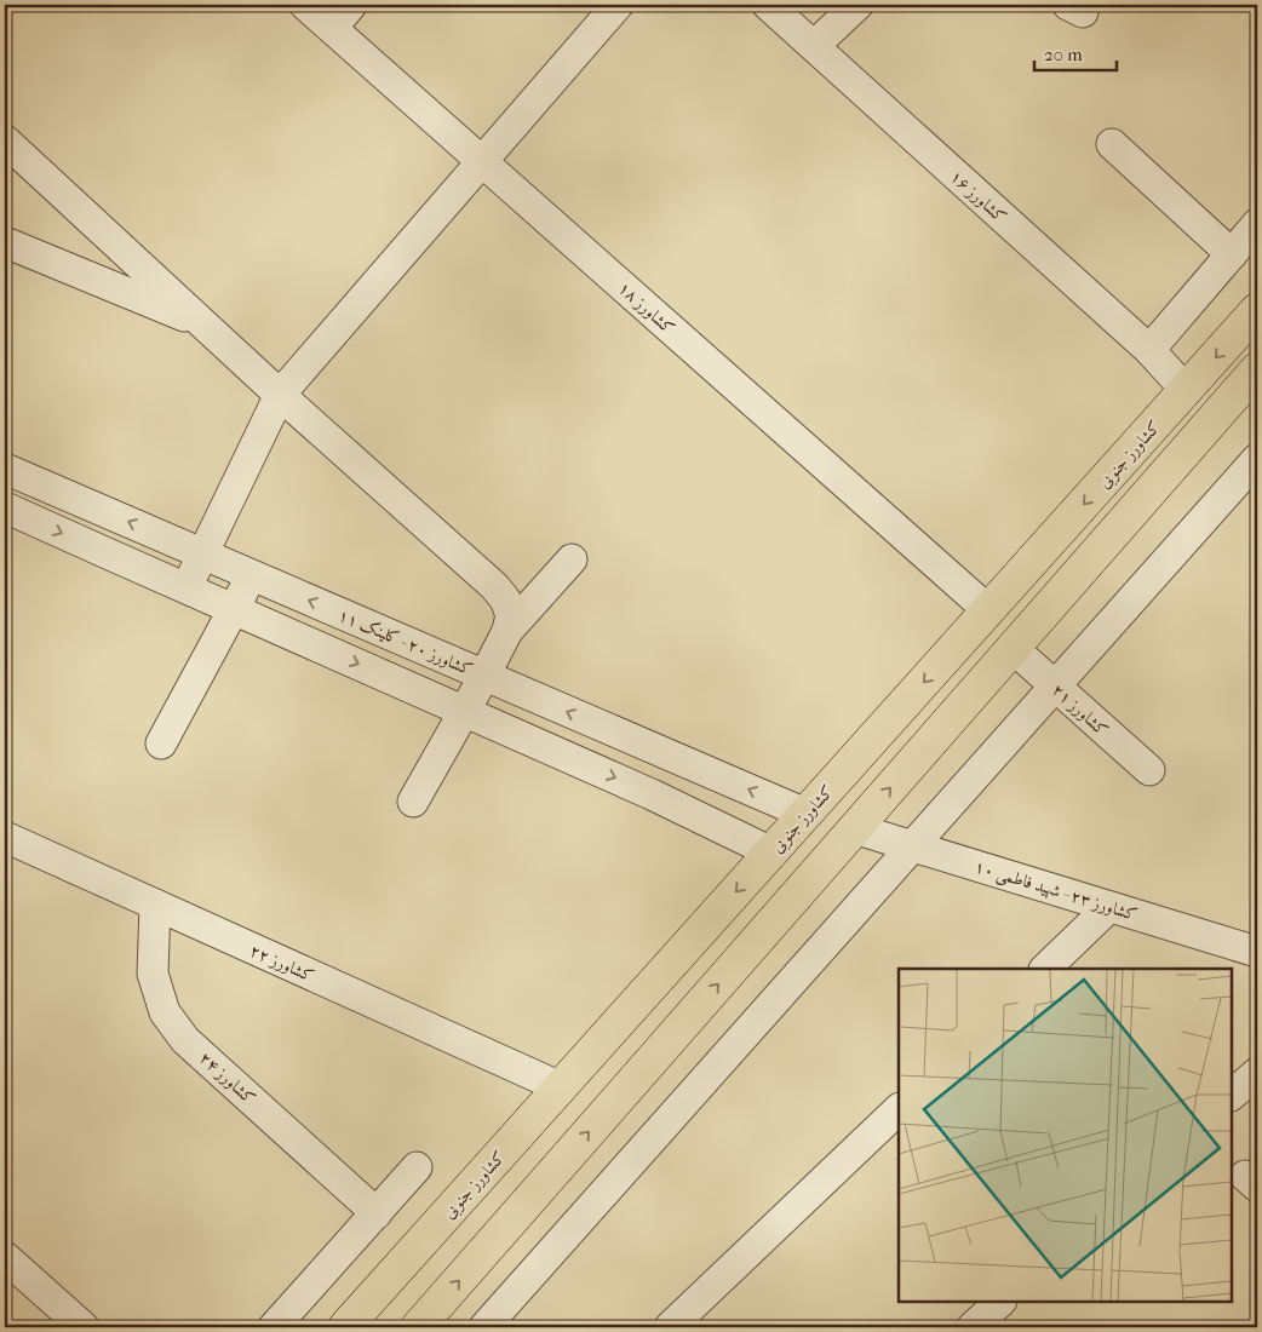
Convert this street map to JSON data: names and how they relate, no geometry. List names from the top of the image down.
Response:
{
  "streets": {
    "main road": ["کشاورز جنوبی"],
    "street": [
      "کشاورز ۱۶",
      "کشاورز ۱۸",
      "کشاورز ۲۰ - کلینک ۱۱",
      "کشاورز ۲۱",
      "کشاورز ۲۳ - شهید فاطمی ۱۰",
      "کشاورز ۲۲",
      "کشاورز ۲۴"
    ]
  },
  "crossings": [
    ["کشاورز ۱۶", "کشاورز جنوبی"],
    ["کشاورز ۱۸", "کشاورز جنوبی"],
    ["کشاورز جنوبی", "کشاورز ۲۰ - کلینک ۱۱"],
    ["کشاورز جنوبی", "کشاورز ۲۲"],
    ["کشاورز ۲۲", "کشاورز ۲۴"]
  ],
  "scale_bar": "20 m"
}
